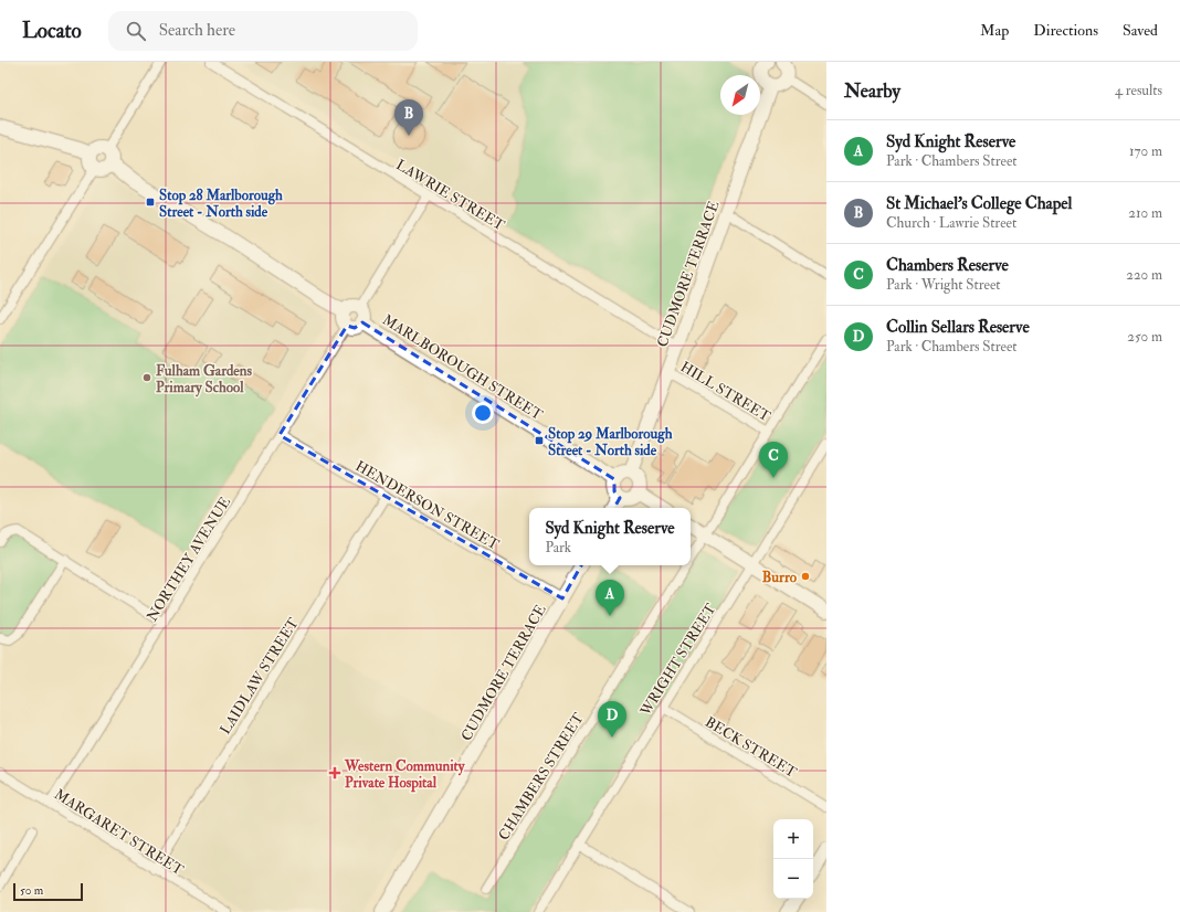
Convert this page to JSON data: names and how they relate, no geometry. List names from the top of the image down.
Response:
{
  "streets": {
    "street": [
      "LAWRIE STREET",
      "CUDMORE TERRACE",
      "MARLBOROUGH STREET",
      "HILL STREET",
      "HENDERSON STREET",
      "NORTHEY AVENUE",
      "WRIGHT STREET",
      "LAIDLAW STREET",
      "BECK STREET",
      "CHAMBERS STREET",
      "MARGARET STREET"
    ]
  },
  "crossings": [
    ["LAWRIE STREET", "CUDMORE TERRACE"],
    ["CUDMORE TERRACE", "MARLBOROUGH STREET"],
    ["CUDMORE TERRACE", "HILL STREET"],
    ["CUDMORE TERRACE", "HENDERSON STREET"],
    ["MARLBOROUGH STREET", "NORTHEY AVENUE"],
    ["HILL STREET", "CHAMBERS STREET"],
    ["HENDERSON STREET", "NORTHEY AVENUE"],
    ["HENDERSON STREET", "LAIDLAW STREET"],
    ["NORTHEY AVENUE", "MARGARET STREET"],
    ["WRIGHT STREET", "BECK STREET"],
    ["LAIDLAW STREET", "MARGARET STREET"]
  ],
  "places": {
    "transit": ["Stop 28 Marlborough Street - North side", "Stop 29 Marlborough Street - North side"],
    "other": ["Fulham Gardens Primary School", "Burro"],
    "health": ["Western Community Private Hospital"]
  },
  "scale_bar": "50 m",
  "north": "bottom left",
  "page": {
    "header": "Locato",
    "search": "Search here",
    "nav": ["Map", "Directions", "Saved"],
    "heading": ["Nearby", "4 results"],
    "pins": [
      "B",
      "C",
      "A",
      "D"
    ],
    "list": [
      {
        "mark": "A",
        "name": "Syd Knight Reserve",
        "note": "Park · Chambers Street",
        "value": "170 m"
      },
      {
        "mark": "B",
        "name": "St Michael's College Chapel",
        "note": "Church · Lawrie Street",
        "value": "210 m"
      },
      {
        "mark": "C",
        "name": "Chambers Reserve",
        "note": "Park · Wright Street",
        "value": "220 m"
      },
      {
        "mark": "D",
        "name": "Collin Sellars Reserve",
        "note": "Park · Chambers Street",
        "value": "250 m"
      }
    ],
    "popup": ["Syd Knight Reserve", "Park"],
    "map_buttons": ["+", "−"],
    "scale": "50 m"
  }
}
